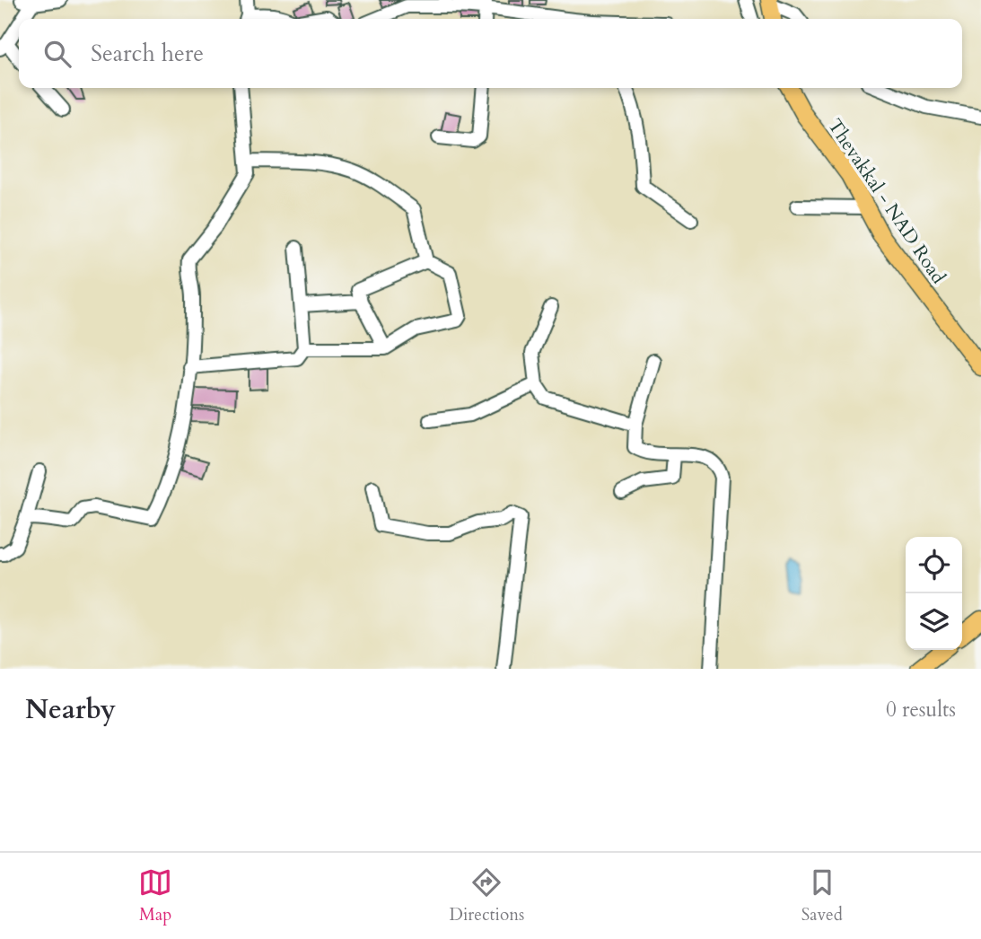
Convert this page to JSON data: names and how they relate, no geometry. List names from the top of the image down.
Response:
{
  "streets": {
    "main road": ["Thevakkal - NAD Road"]
  },
  "page": {
    "search": "Search here",
    "heading": ["Nearby", "0 results"],
    "nav": ["Map", "Directions", "Saved"]
  }
}
